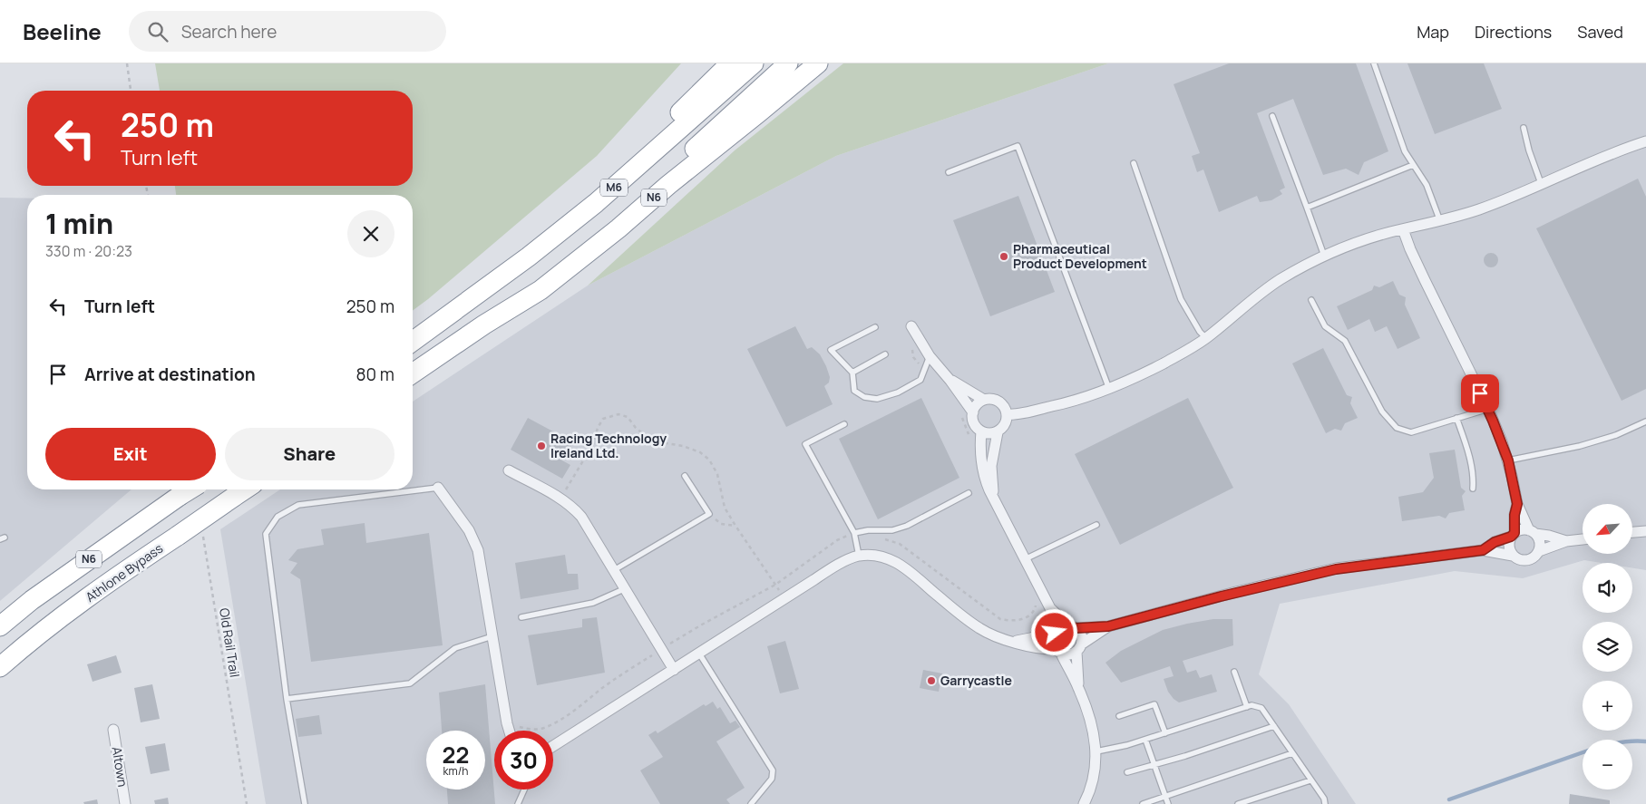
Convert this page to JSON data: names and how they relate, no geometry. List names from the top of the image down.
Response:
{
  "streets": {
    "highway": ["M6", "N6", "Athlone Bypass"],
    "street": ["Altown"],
    "path": ["Old Rail Trail"]
  },
  "crossings": [
    ["M6", "N6"]
  ],
  "places": ["Pharmaceutical Product Development", "Racing Technology Ireland Ltd.", "Garrycastle"],
  "north": "bottom left",
  "page": {
    "header": "Beeline",
    "search": "Search here",
    "nav": ["Map", "Directions", "Saved"],
    "turn": ["250 m", "Turn left"],
    "heading": ["1 min", "330 m · 20:23"],
    "list": [
      {
        "name": "Turn left",
        "value": "250 m"
      },
      {
        "name": "Arrive at destination",
        "value": "80 m"
      }
    ],
    "buttons": ["Exit", "Share"],
    "map_buttons": ["+", "−"],
    "speed": "22 km/h",
    "limit": "30"
  }
}
